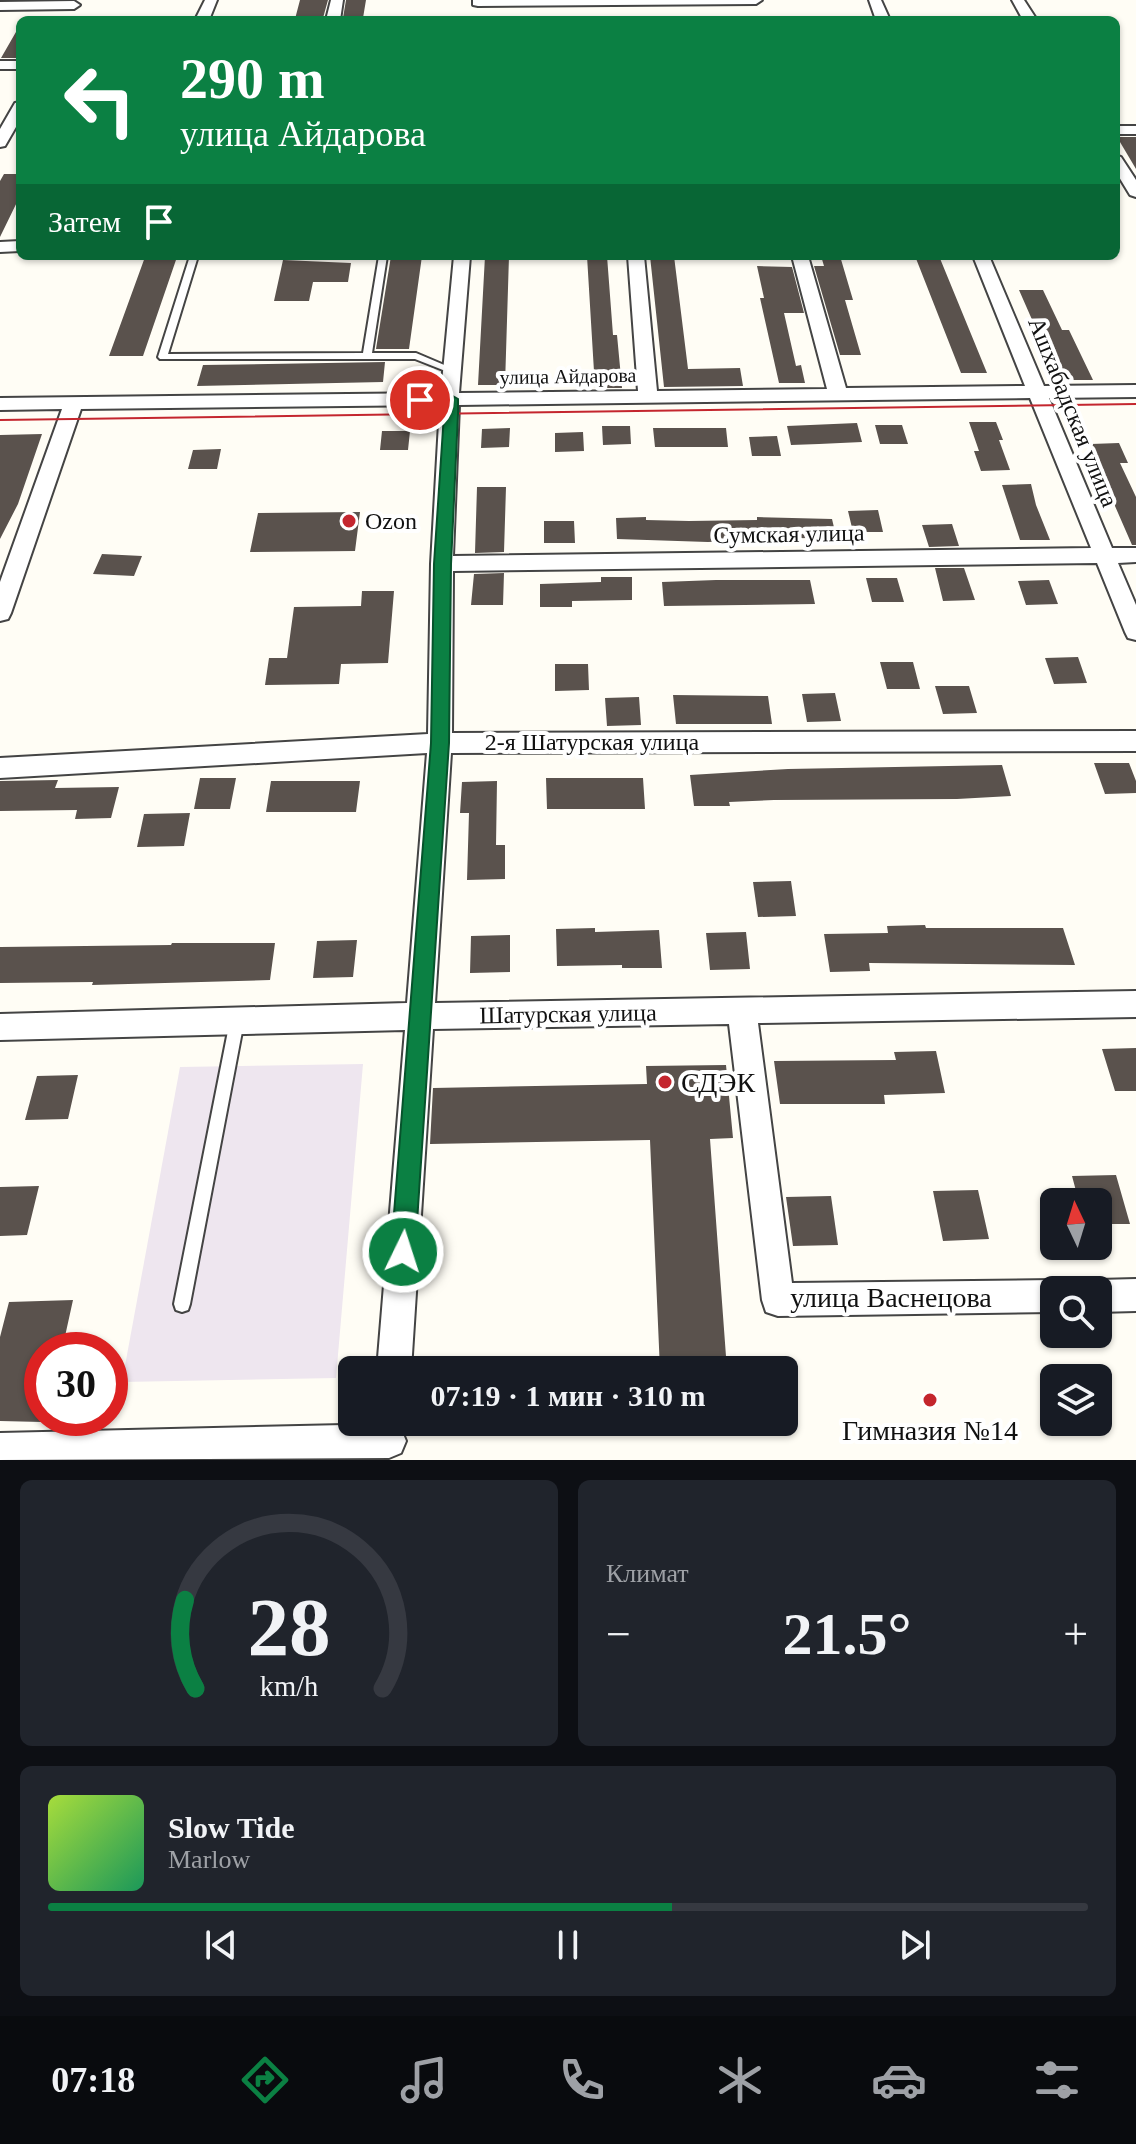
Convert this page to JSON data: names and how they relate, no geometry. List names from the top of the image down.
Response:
{
  "streets": {
    "street": [
      "улица Айдарова",
      "Ашхабадская улица",
      "Сумская улица",
      "2-я Шатурская улица",
      "Шатурская улица",
      "улица Васнецова"
    ]
  },
  "crossings": [
    ["улица Айдарова", "Ашхабадская улица"],
    ["Ашхабадская улица", "Сумская улица"],
    ["Шатурская улица", "улица Васнецова"]
  ],
  "places": ["Ozon", "СДЭК", "Гимназия №14"],
  "north": "top",
  "page": {
    "turn": ["290 m", "улица Айдарова"],
    "then": "Затем",
    "limit": "30",
    "trip": "07:19 · 1 мин · 310 m",
    "tile": "Климат",
    "heat": ["−", "21.5°", "+"],
    "song": ["Slow Tide", "Marlow"],
    "tabs": "07:18",
    "gauge": ["28", "km/h"]
  }
}
